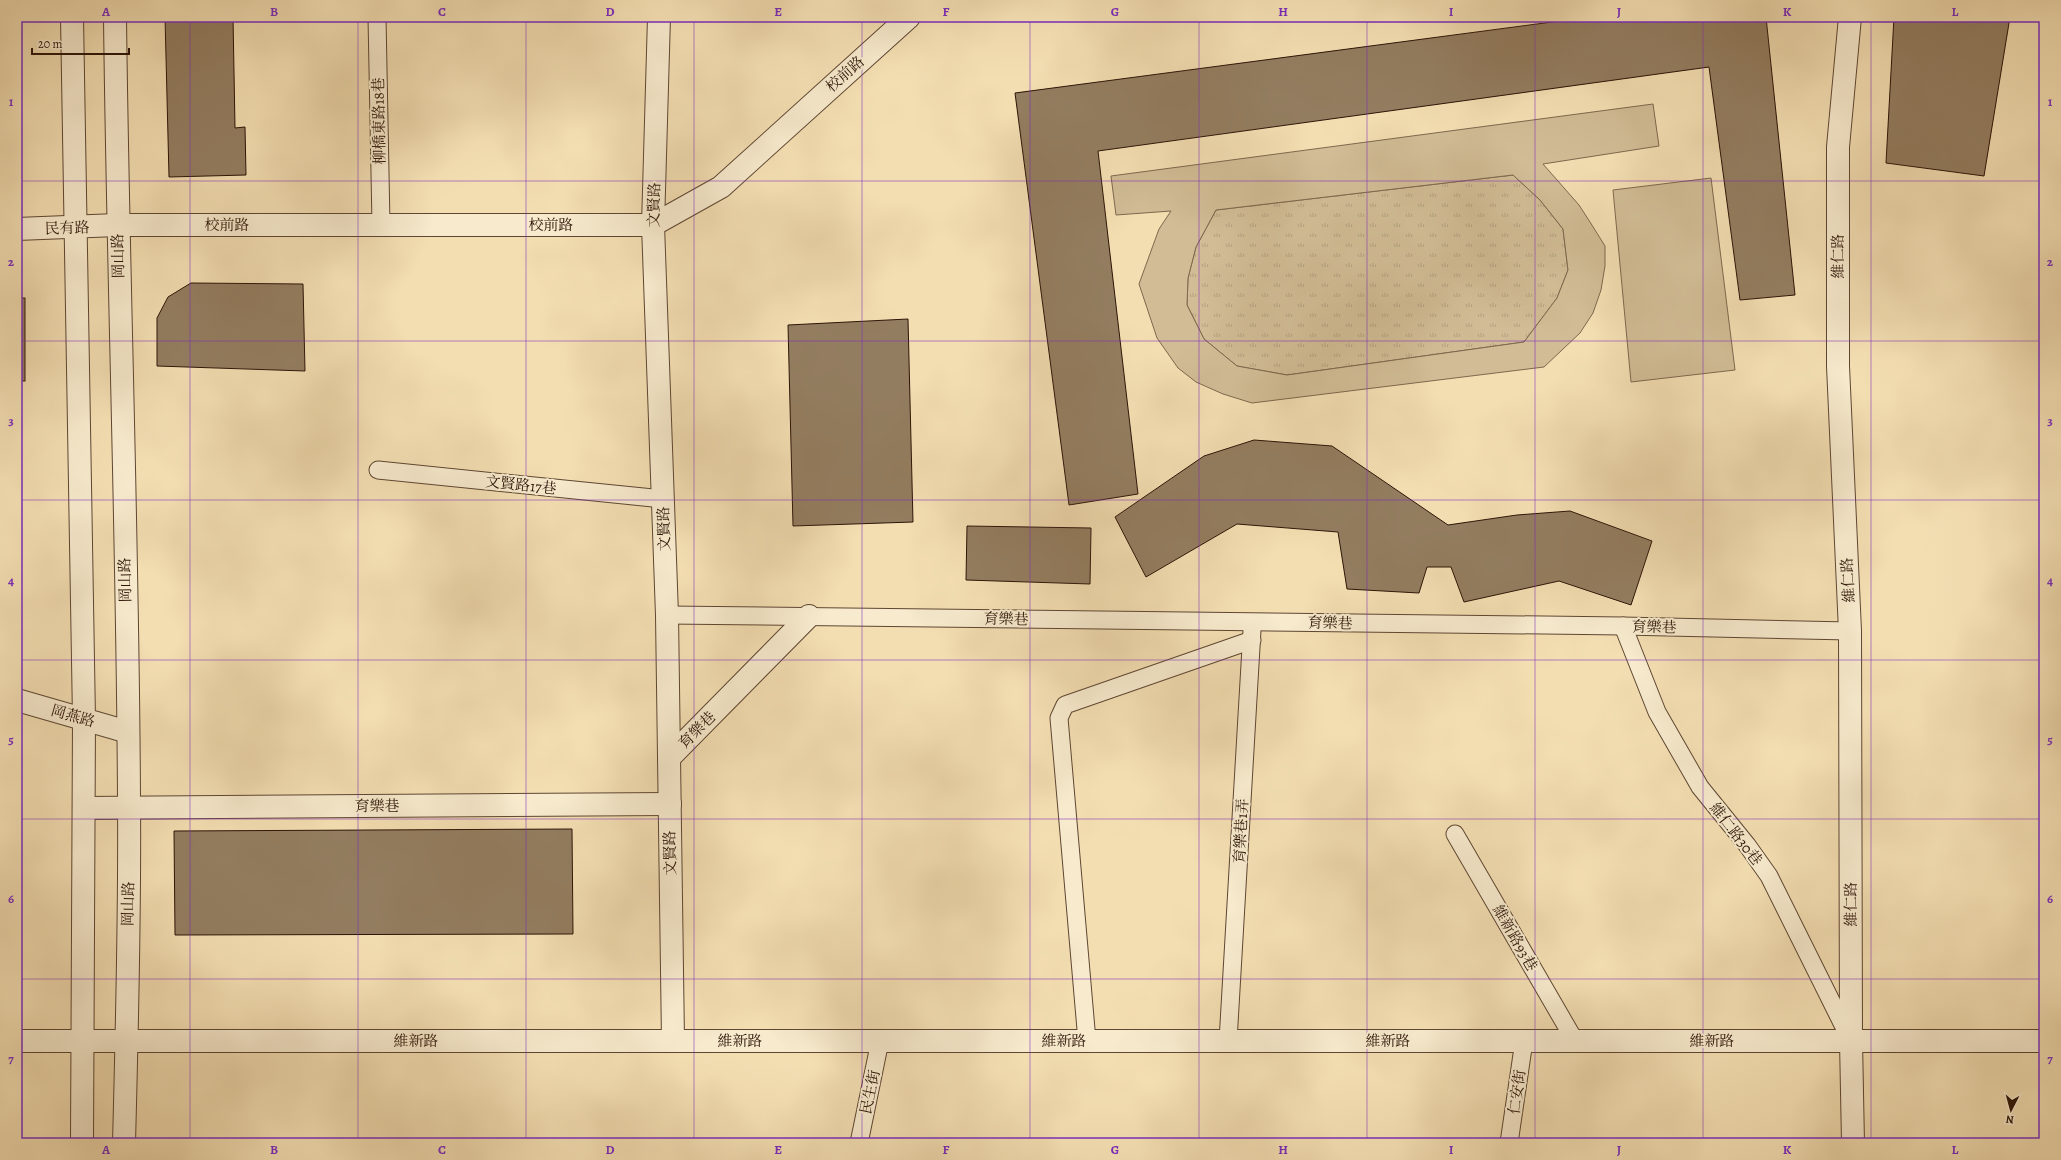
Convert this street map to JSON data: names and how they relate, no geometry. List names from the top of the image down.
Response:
{
  "streets": {
    "street": [
      "校前路",
      "文賢路",
      "民有路",
      "岡山路",
      "維仁路",
      "育樂巷",
      "岡燕路",
      "維新路"
    ],
    "lane": [
      "柳橋東路18巷",
      "文賢路17巷",
      "育樂巷1弄",
      "維仁路30巷",
      "維新路93巷",
      "民生街",
      "仁安街"
    ]
  },
  "crossings": [
    ["校前路", "柳橋東路18巷"],
    ["校前路", "文賢路"],
    ["校前路", "民有路"],
    ["校前路", "岡山路"],
    ["文賢路", "文賢路17巷"],
    ["文賢路", "育樂巷"],
    ["文賢路", "維新路"],
    ["民有路", "岡山路"],
    ["岡山路", "育樂巷"],
    ["岡山路", "岡燕路"],
    ["岡山路", "維新路"],
    ["維仁路", "育樂巷"],
    ["維仁路", "維仁路30巷"],
    ["維仁路", "維新路"],
    ["育樂巷", "育樂巷1弄"],
    ["育樂巷", "維仁路30巷"],
    ["育樂巷1弄", "維新路"],
    ["維仁路30巷", "維新路"],
    ["維新路93巷", "維新路"],
    ["維新路", "民生街"],
    ["維新路", "仁安街"]
  ],
  "scale_bar": "20 m",
  "north": "bottom",
  "grid": {
    "columns": [
      "A",
      "B",
      "C",
      "D",
      "E",
      "F",
      "G",
      "H",
      "I",
      "J",
      "K",
      "L"
    ],
    "rows": [
      "1",
      "2",
      "3",
      "4",
      "5",
      "6",
      "7"
    ]
  }
}
